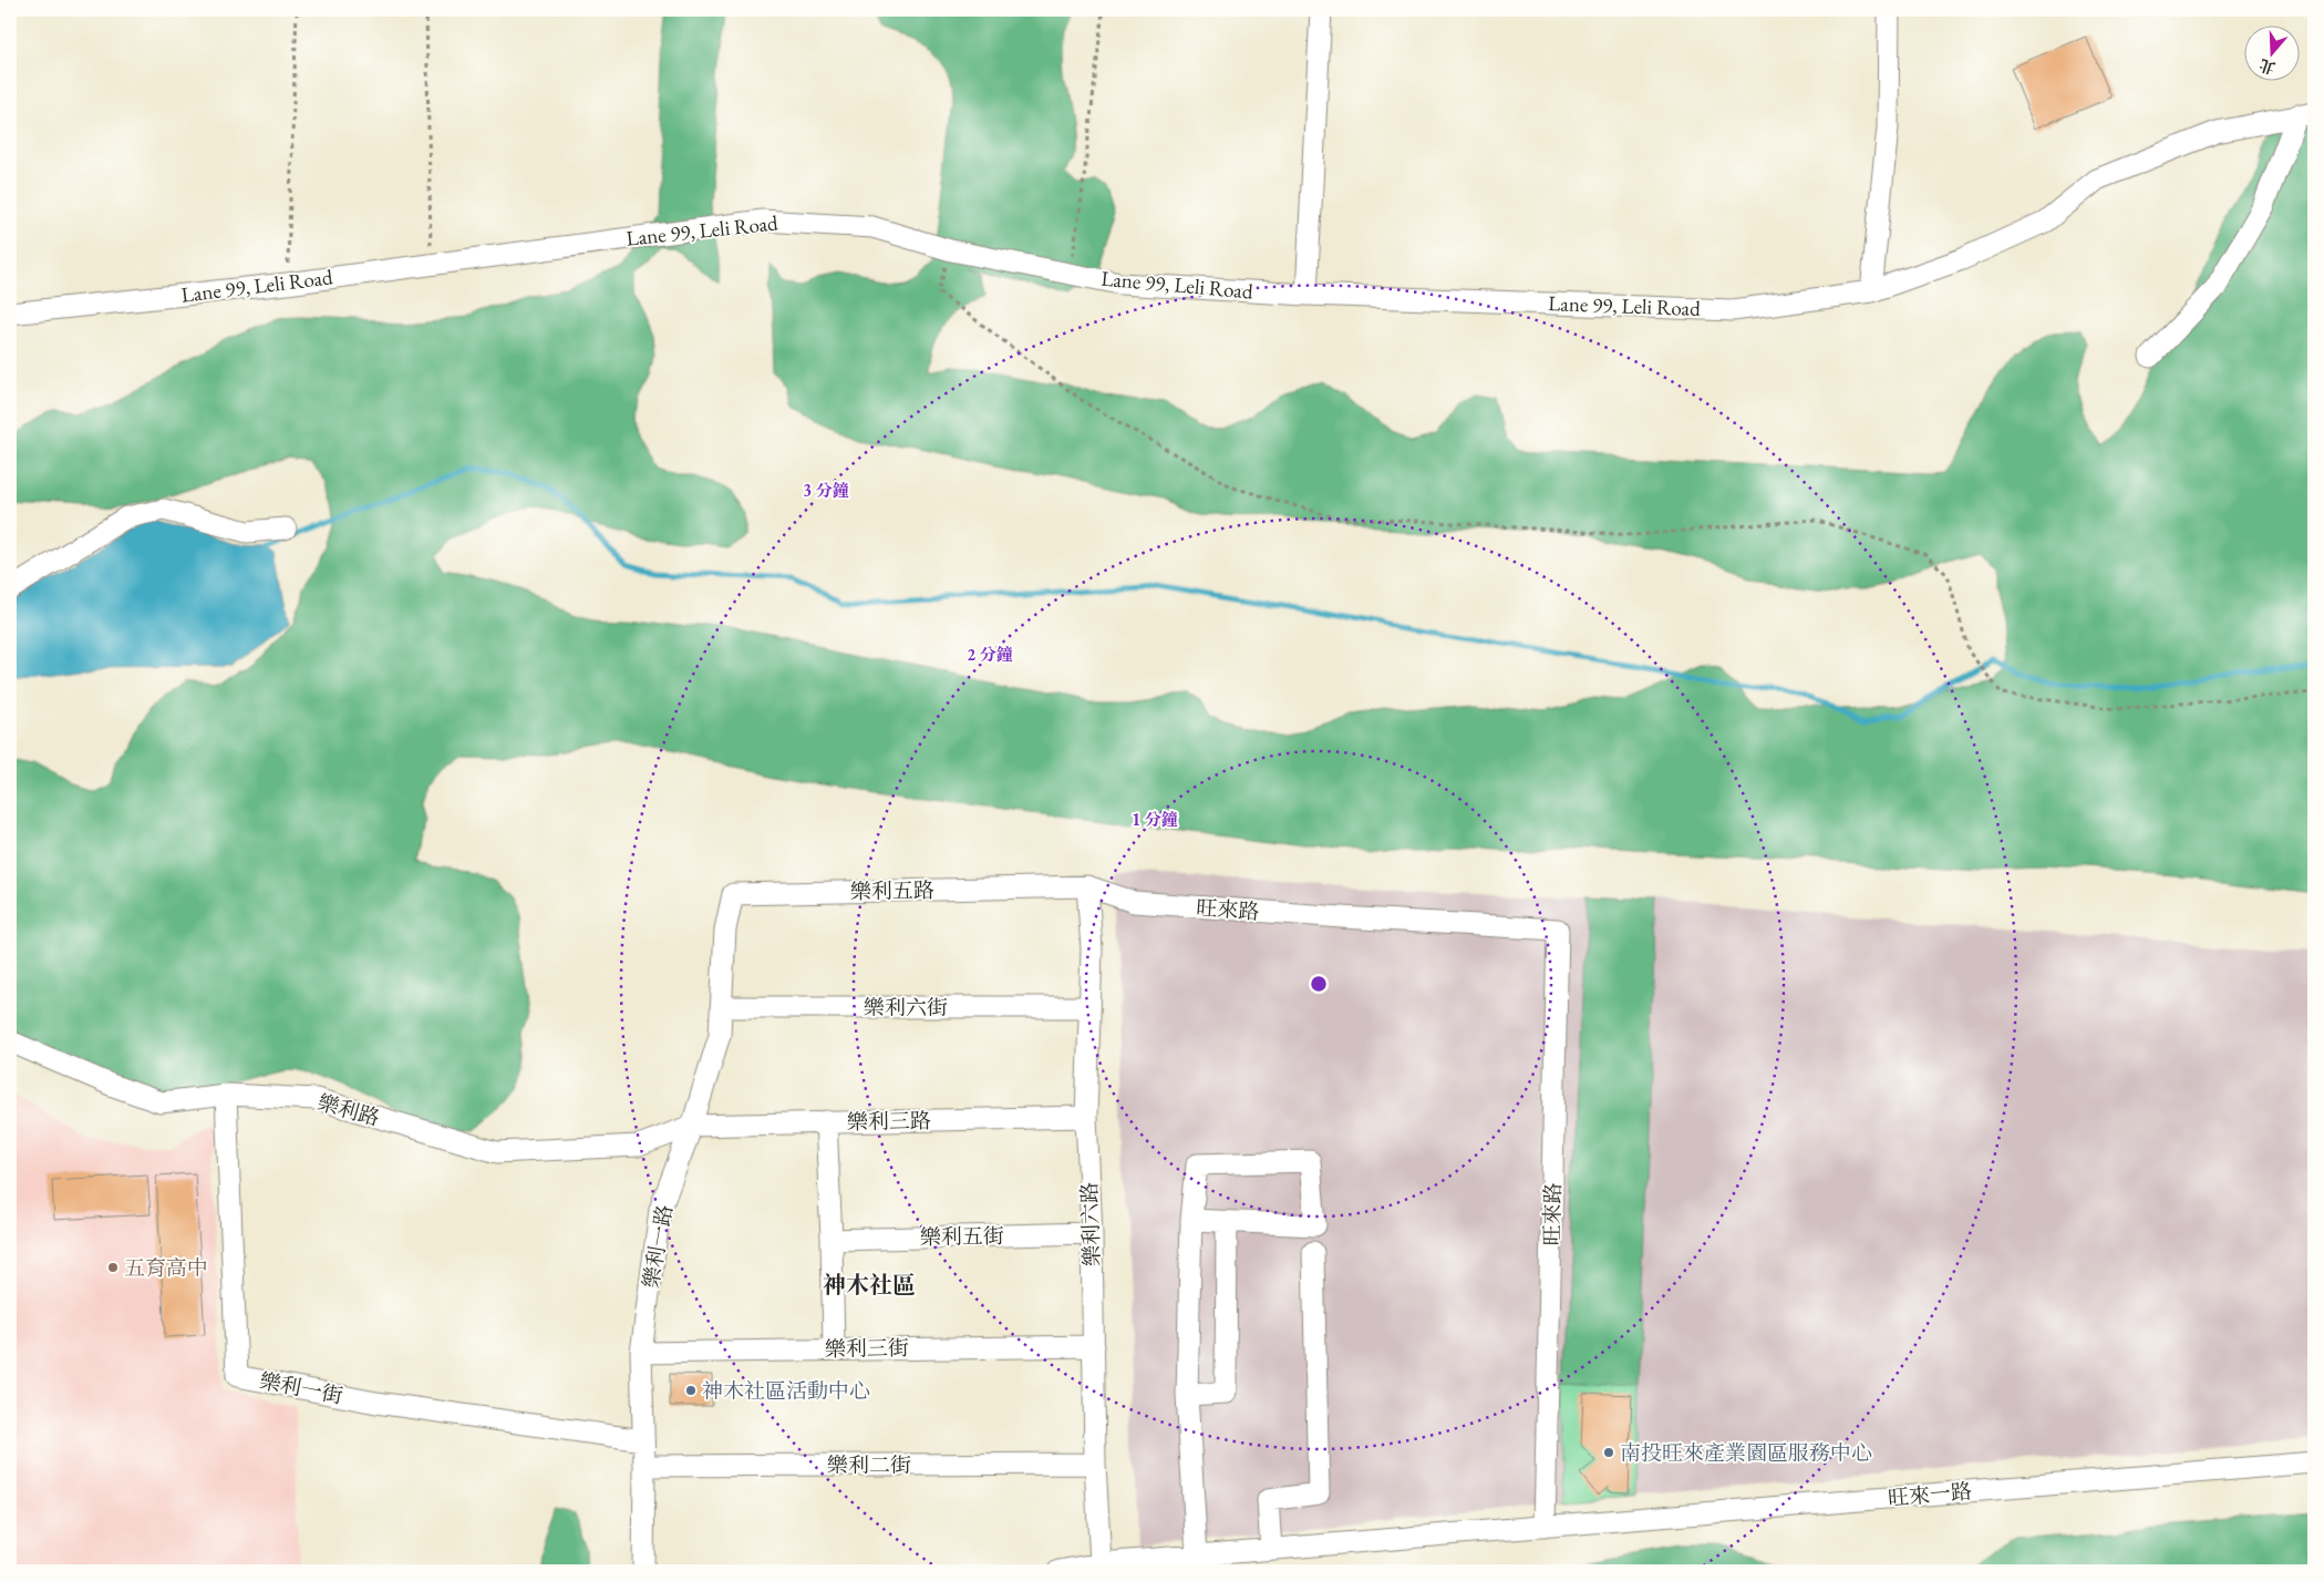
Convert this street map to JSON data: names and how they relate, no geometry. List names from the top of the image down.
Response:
{
  "streets": {
    "street": [
      "Lane 99, Leli Road",
      "樂利五路",
      "旺來路",
      "樂利六街",
      "樂利路",
      "樂利三路",
      "樂利六路",
      "樂利五街",
      "樂利一路",
      "樂利三街",
      "樂利一街",
      "樂利二街",
      "旺來一路"
    ]
  },
  "crossings": [
    ["樂利五路", "旺來路"],
    ["樂利五路", "樂利六路"],
    ["樂利五路", "樂利一路"],
    ["旺來路", "樂利六路"],
    ["旺來路", "旺來一路"],
    ["樂利六街", "樂利六路"],
    ["樂利六街", "樂利一路"],
    ["樂利路", "樂利三路"],
    ["樂利路", "樂利一路"],
    ["樂利路", "樂利一街"],
    ["樂利三路", "樂利六路"],
    ["樂利三路", "樂利一路"],
    ["樂利六路", "樂利五街"],
    ["樂利六路", "樂利三街"],
    ["樂利六路", "樂利二街"],
    ["樂利一路", "樂利三街"],
    ["樂利一路", "樂利一街"],
    ["樂利一路", "樂利二街"]
  ],
  "districts": ["神木社區"],
  "places": ["五育高中", "神木社區活動中心", "南投旺來產業園區服務中心"],
  "north": "bottom",
  "rings": ["3 分鐘", "2 分鐘", "1 分鐘"]
}
